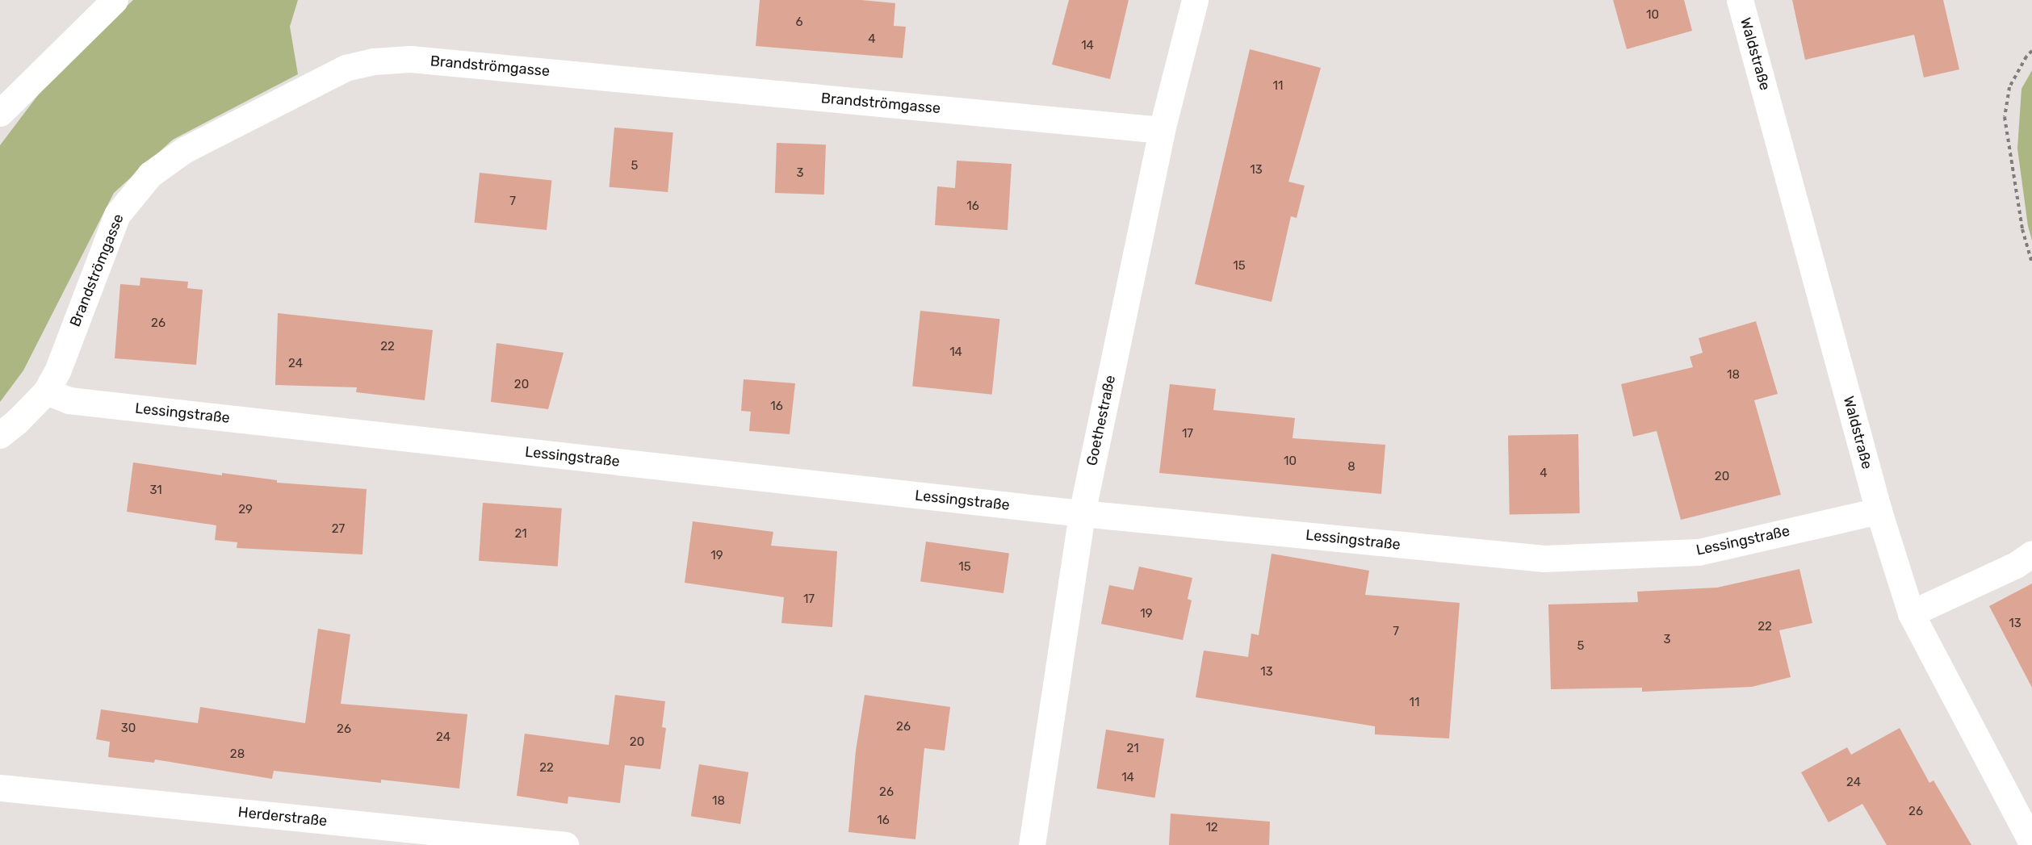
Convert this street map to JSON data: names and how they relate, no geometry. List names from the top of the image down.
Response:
{
  "streets": {
    "street": [
      "Waldstraße",
      "Brandströmgasse",
      "Lessingstraße",
      "Goethestraße",
      "Herderstraße"
    ]
  },
  "crossings": [
    ["Waldstraße", "Lessingstraße"],
    ["Brandströmgasse", "Lessingstraße"],
    ["Brandströmgasse", "Goethestraße"],
    ["Lessingstraße", "Goethestraße"]
  ],
  "house_numbers": [
    "10",
    "6",
    "4",
    "14",
    "11",
    "5",
    "13",
    "3",
    "7",
    "16",
    "15",
    "26",
    "22",
    "14",
    "24",
    "18",
    "20",
    "16",
    "17",
    "10",
    "8",
    "4",
    "20",
    "31",
    "29",
    "27",
    "21",
    "19",
    "15",
    "17",
    "19",
    "13",
    "22",
    "7",
    "3",
    "5",
    "13",
    "11",
    "26",
    "30",
    "26",
    "24",
    "20",
    "21",
    "28",
    "22",
    "14",
    "24",
    "26",
    "18",
    "26",
    "16",
    "12"
  ]
}
